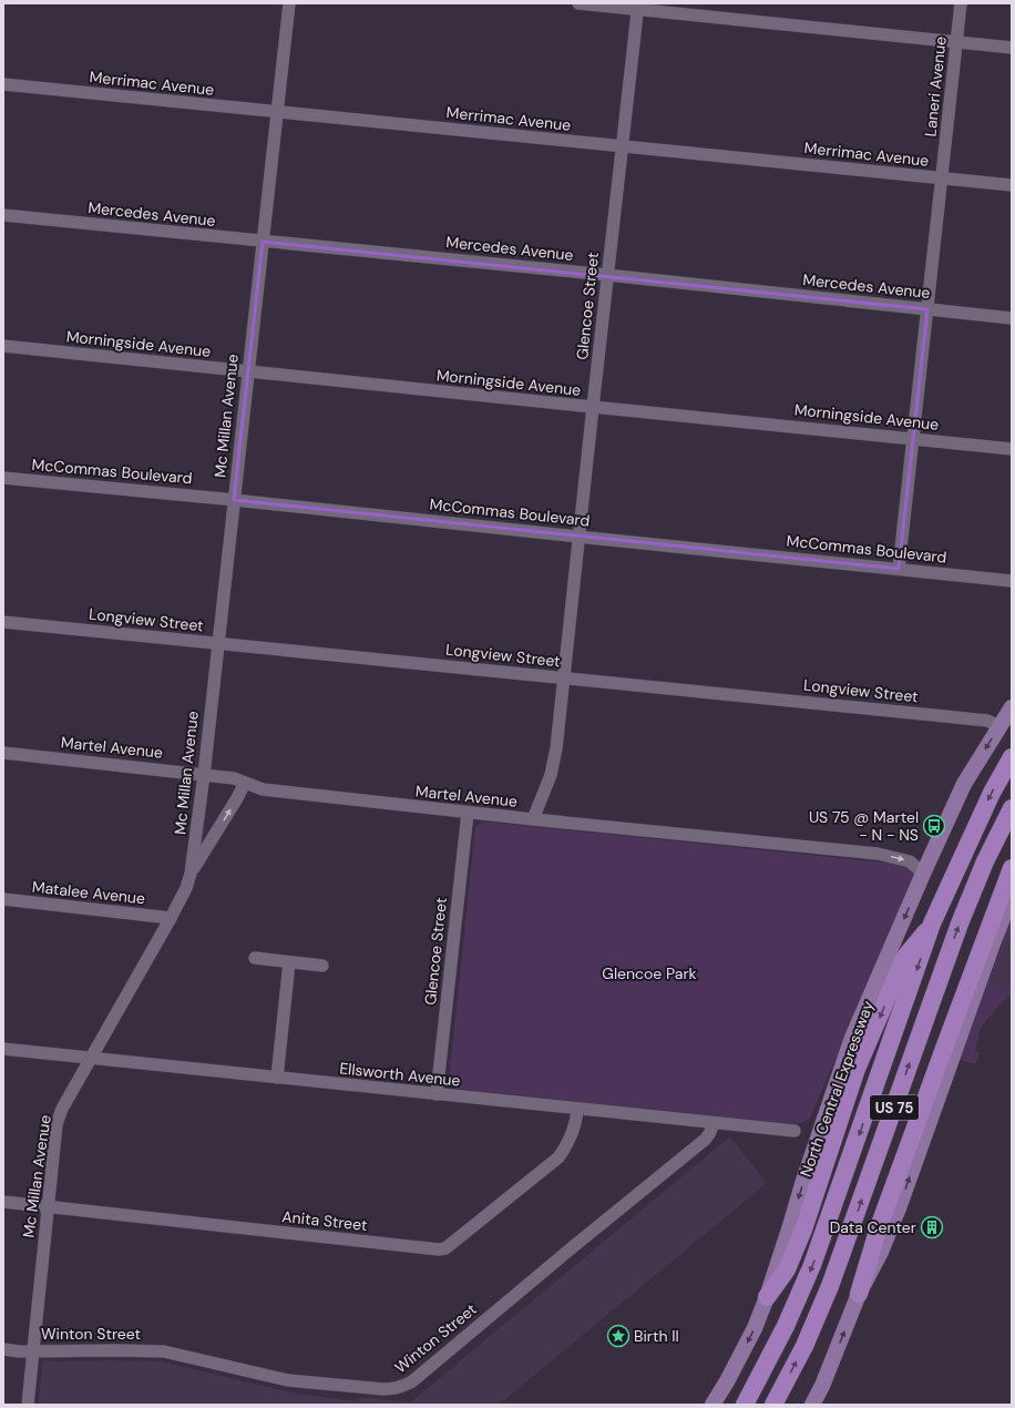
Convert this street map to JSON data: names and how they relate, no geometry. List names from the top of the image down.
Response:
{
  "streets": {
    "highway": ["US 75"],
    "main road": ["North Central Expressway"],
    "street": [
      "Merrimac Avenue",
      "Laneri Avenue",
      "Mercedes Avenue",
      "Glencoe Street",
      "Morningside Avenue",
      "Mc Millan Avenue",
      "McCommas Boulevard",
      "Longview Street",
      "Martel Avenue",
      "Matalee Avenue",
      "Ellsworth Avenue",
      "Anita Street",
      "Winton Street"
    ]
  },
  "crossings": [
    ["Merrimac Avenue", "Laneri Avenue"],
    ["Merrimac Avenue", "Glencoe Street"],
    ["Merrimac Avenue", "Mc Millan Avenue"],
    ["Laneri Avenue", "Mercedes Avenue"],
    ["Laneri Avenue", "Morningside Avenue"],
    ["Laneri Avenue", "McCommas Boulevard"],
    ["Mercedes Avenue", "Glencoe Street"],
    ["Mercedes Avenue", "Mc Millan Avenue"],
    ["Glencoe Street", "Morningside Avenue"],
    ["Glencoe Street", "McCommas Boulevard"],
    ["Glencoe Street", "Longview Street"],
    ["Glencoe Street", "Martel Avenue"],
    ["Glencoe Street", "Ellsworth Avenue"],
    ["Morningside Avenue", "Mc Millan Avenue"],
    ["Mc Millan Avenue", "McCommas Boulevard"],
    ["Mc Millan Avenue", "Longview Street"],
    ["Mc Millan Avenue", "Martel Avenue"],
    ["Mc Millan Avenue", "Matalee Avenue"],
    ["Mc Millan Avenue", "Ellsworth Avenue"],
    ["Mc Millan Avenue", "Anita Street"],
    ["Mc Millan Avenue", "Winton Street"],
    ["Longview Street", "North Central Expressway"],
    ["Martel Avenue", "North Central Expressway"],
    ["Ellsworth Avenue", "Anita Street"],
    ["Ellsworth Avenue", "Winton Street"]
  ],
  "one_way": ["Martel Avenue"],
  "parks": ["Glencoe Park"],
  "places": {
    "bus stop": ["US 75 @ Martel - N - NS"],
    "building": ["Data Center"],
    "place": ["Birth II"]
  }
}
